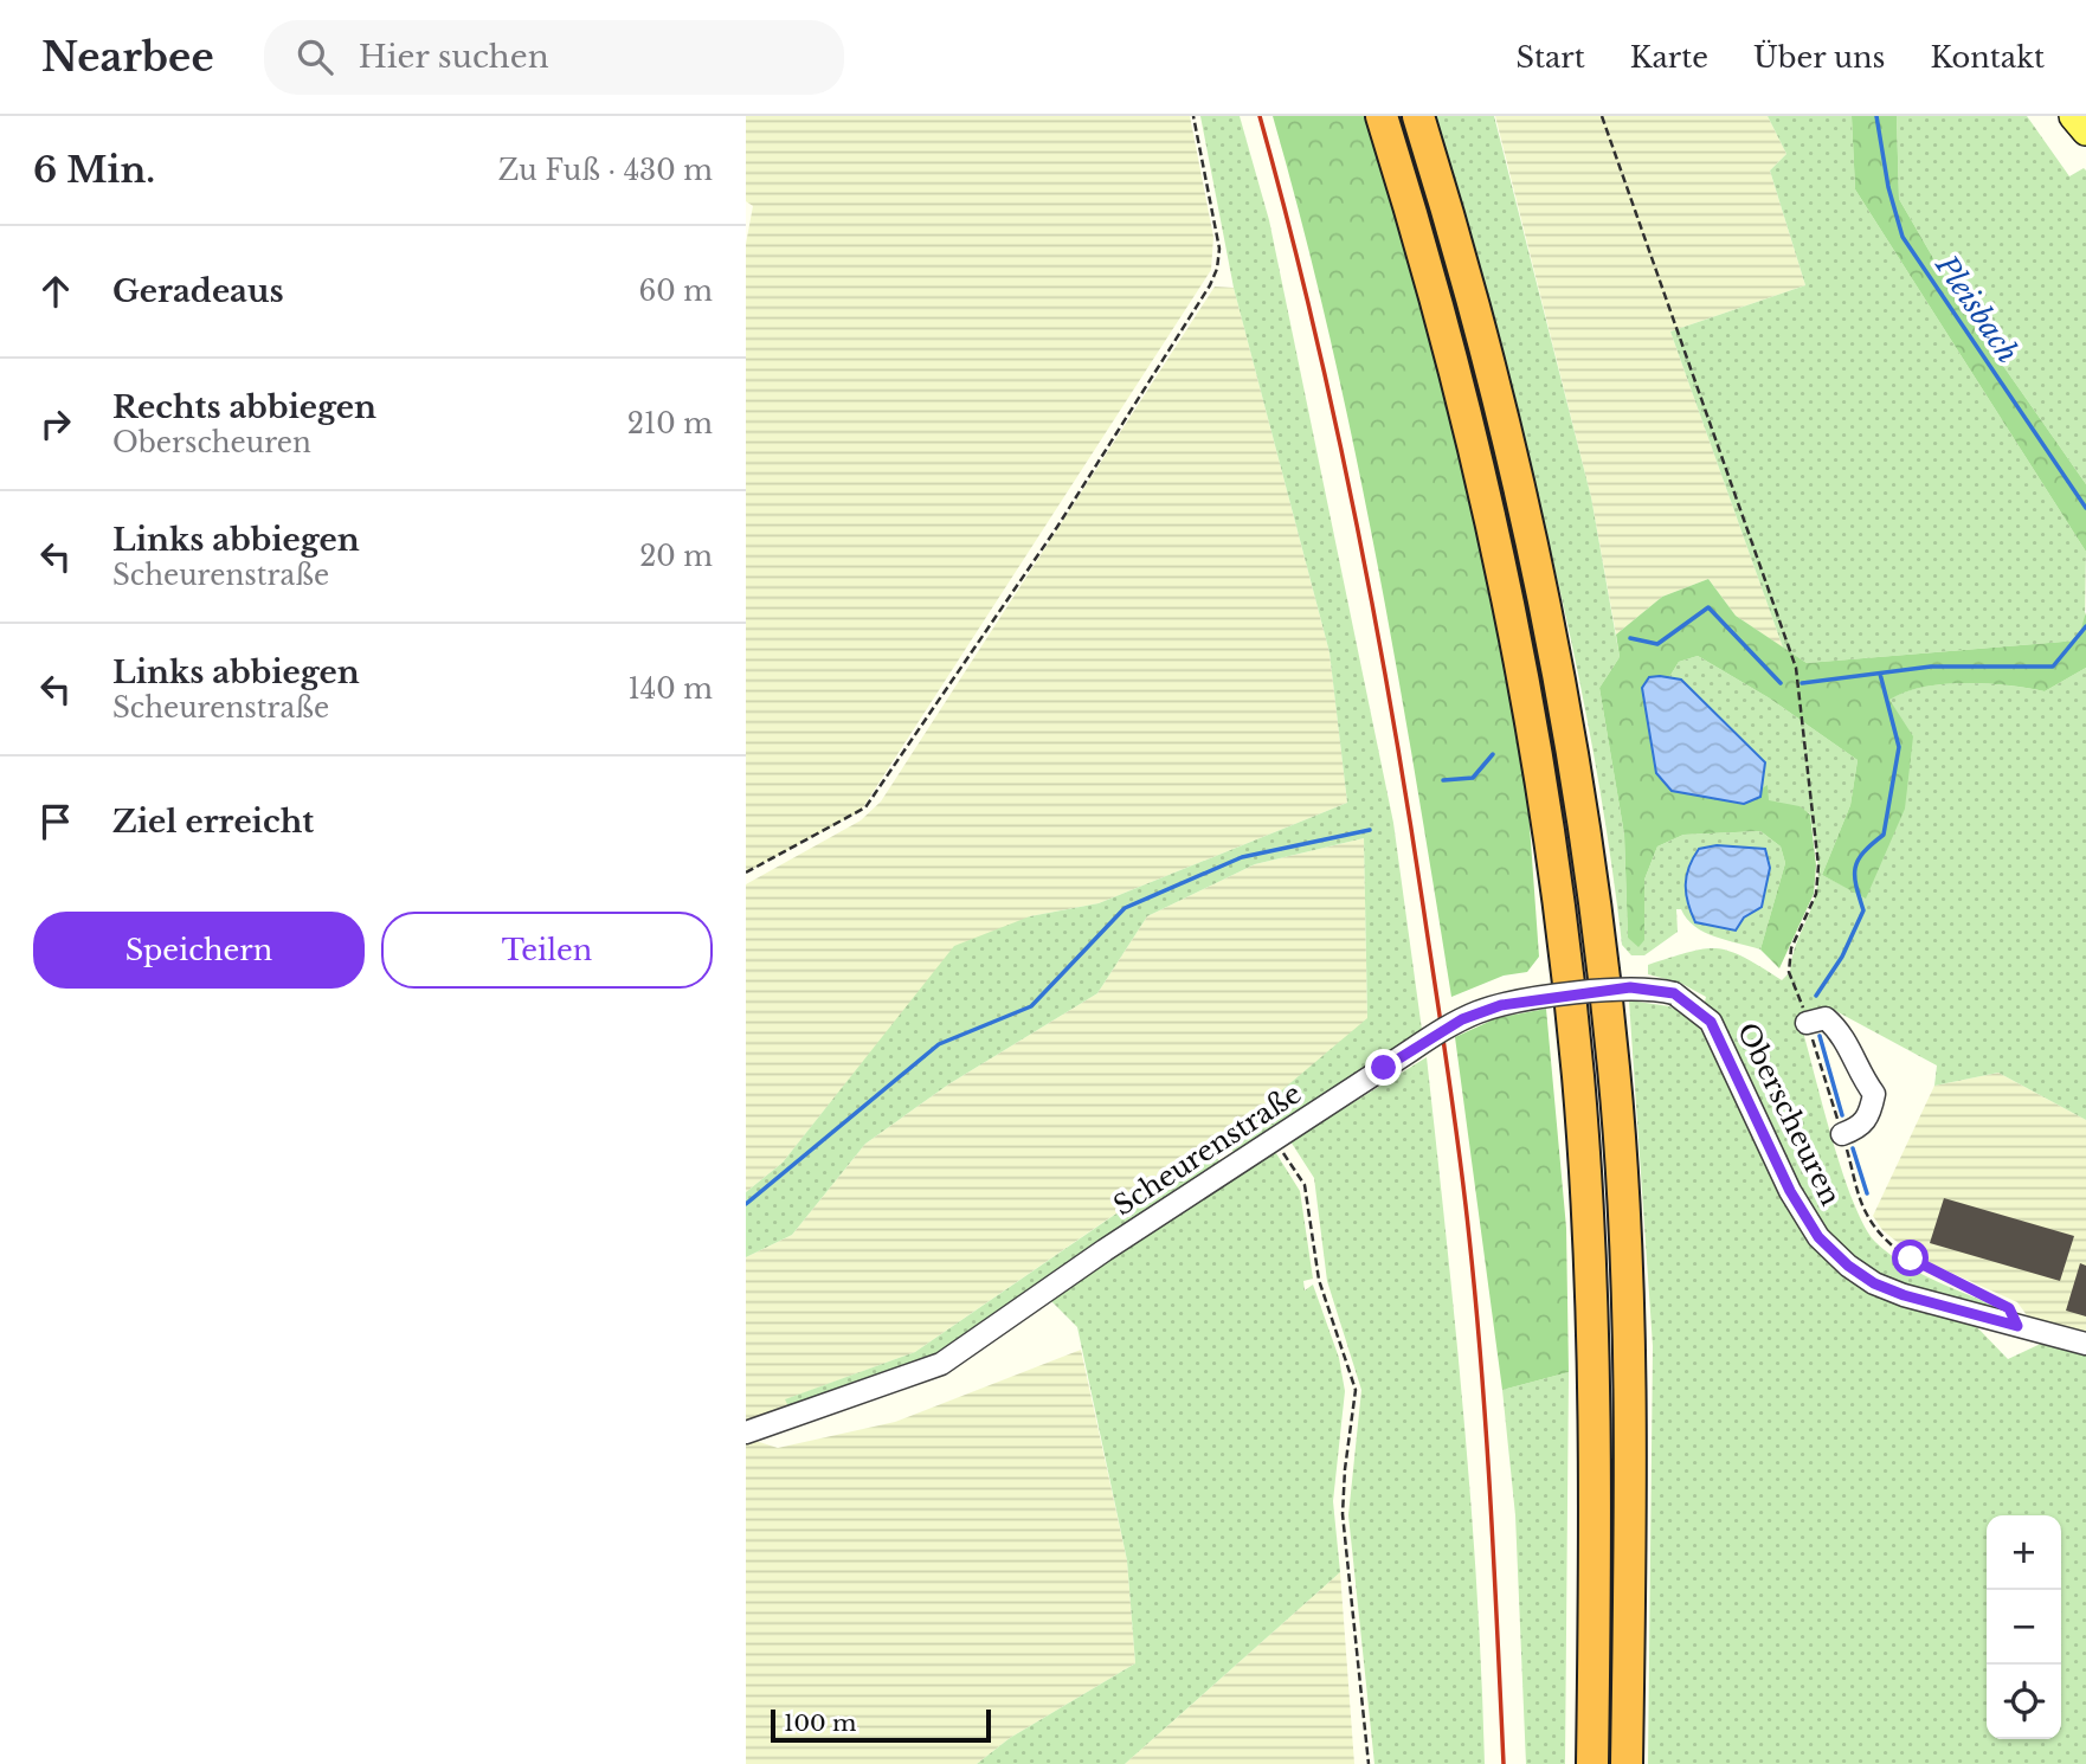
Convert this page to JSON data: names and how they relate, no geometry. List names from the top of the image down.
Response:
{
  "streets": {
    "street": ["Oberscheuren", "Scheurenstraße"]
  },
  "crossings": [
    ["Oberscheuren", "Scheurenstraße"]
  ],
  "water": ["Pleisbach"],
  "scale_bar": "100 m",
  "page": {
    "header": "Nearbee",
    "search": "Hier suchen",
    "nav": [
      "Start",
      "Karte",
      "Über uns",
      "Kontakt"
    ],
    "heading": ["6 Min.", "Zu Fuß · 430 m"],
    "list": [
      ["Geradeaus", "60 m"],
      ["Rechts abbiegen", "Oberscheuren", "210 m"],
      ["Links abbiegen", "Scheurenstraße", "20 m"],
      ["Links abbiegen", "Scheurenstraße", "140 m"],
      "Ziel erreicht"
    ],
    "buttons": ["Speichern", "Teilen"],
    "map_buttons": ["+", "−"],
    "scale": "100 m"
  }
}
